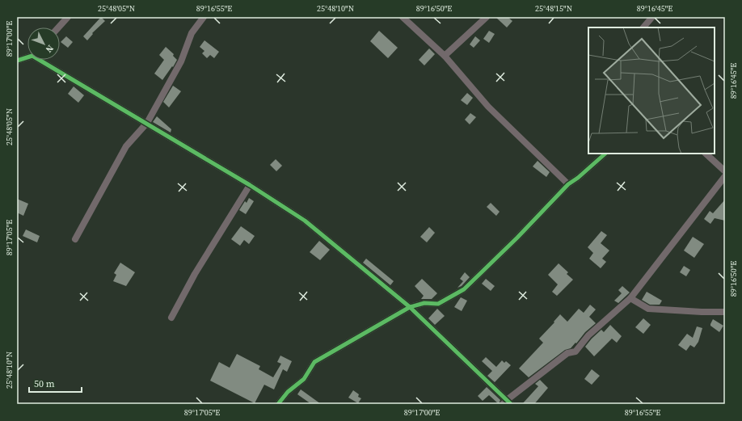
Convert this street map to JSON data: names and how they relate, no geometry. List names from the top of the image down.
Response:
{
  "scale_bar": "50 m",
  "north": "bottom right",
  "coordinates": [
    "25°48'05\"N",
    "89°16'55\"E",
    "25°48'10\"N",
    "89°16'50\"E",
    "25°48'15\"N",
    "89°16'45\"E",
    "89°17'00\"E",
    "89°17'05\"E"
  ]
}
